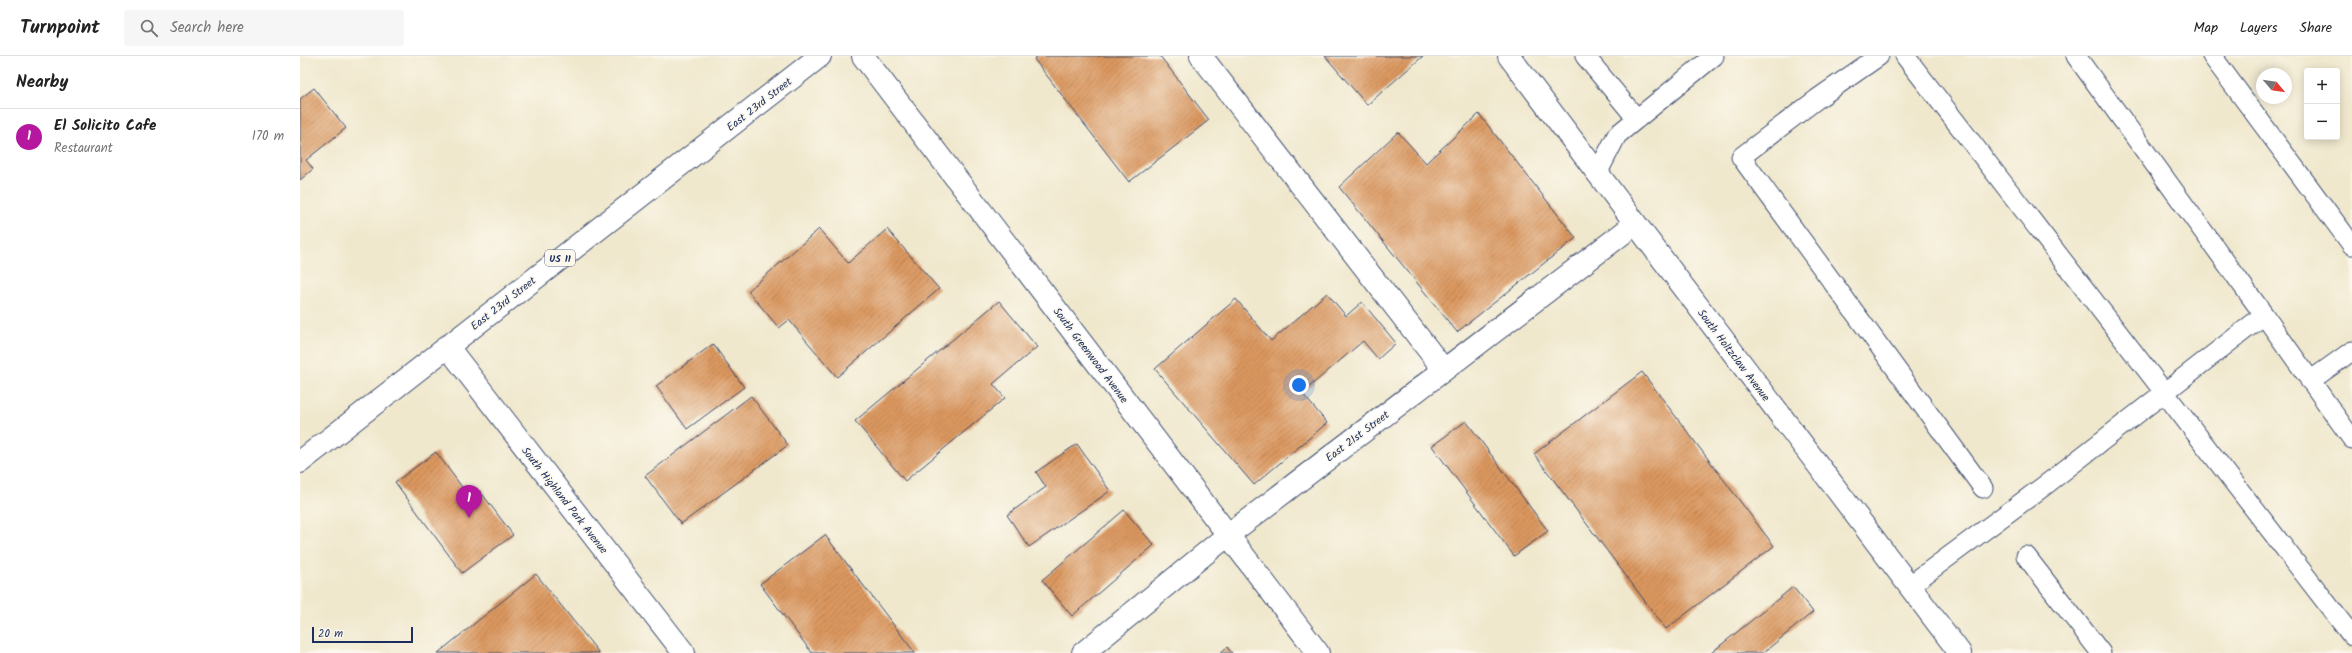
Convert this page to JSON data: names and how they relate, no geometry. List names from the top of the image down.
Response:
{
  "streets": {
    "street": [
      "East 23rd Street",
      "US 11",
      "South Greenwood Avenue",
      "South Holtzclaw Avenue",
      "East 21st Street",
      "South Highland Park Avenue"
    ]
  },
  "crossings": [
    ["East 23rd Street", "South Highland Park Avenue"],
    ["South Greenwood Avenue", "East 21st Street"],
    ["South Holtzclaw Avenue", "East 21st Street"]
  ],
  "scale_bar": "20 m",
  "north": "bottom right",
  "page": {
    "header": "Turnpoint",
    "search": "Search here",
    "nav": ["Map", "Layers", "Share"],
    "heading": "Nearby",
    "map_buttons": ["+", "−"],
    "list": [
      {
        "mark": "1",
        "name": "El Solicito Cafe",
        "note": "Restaurant",
        "value": "170 m"
      }
    ],
    "pins": "1",
    "scale": "20 m"
  }
}
